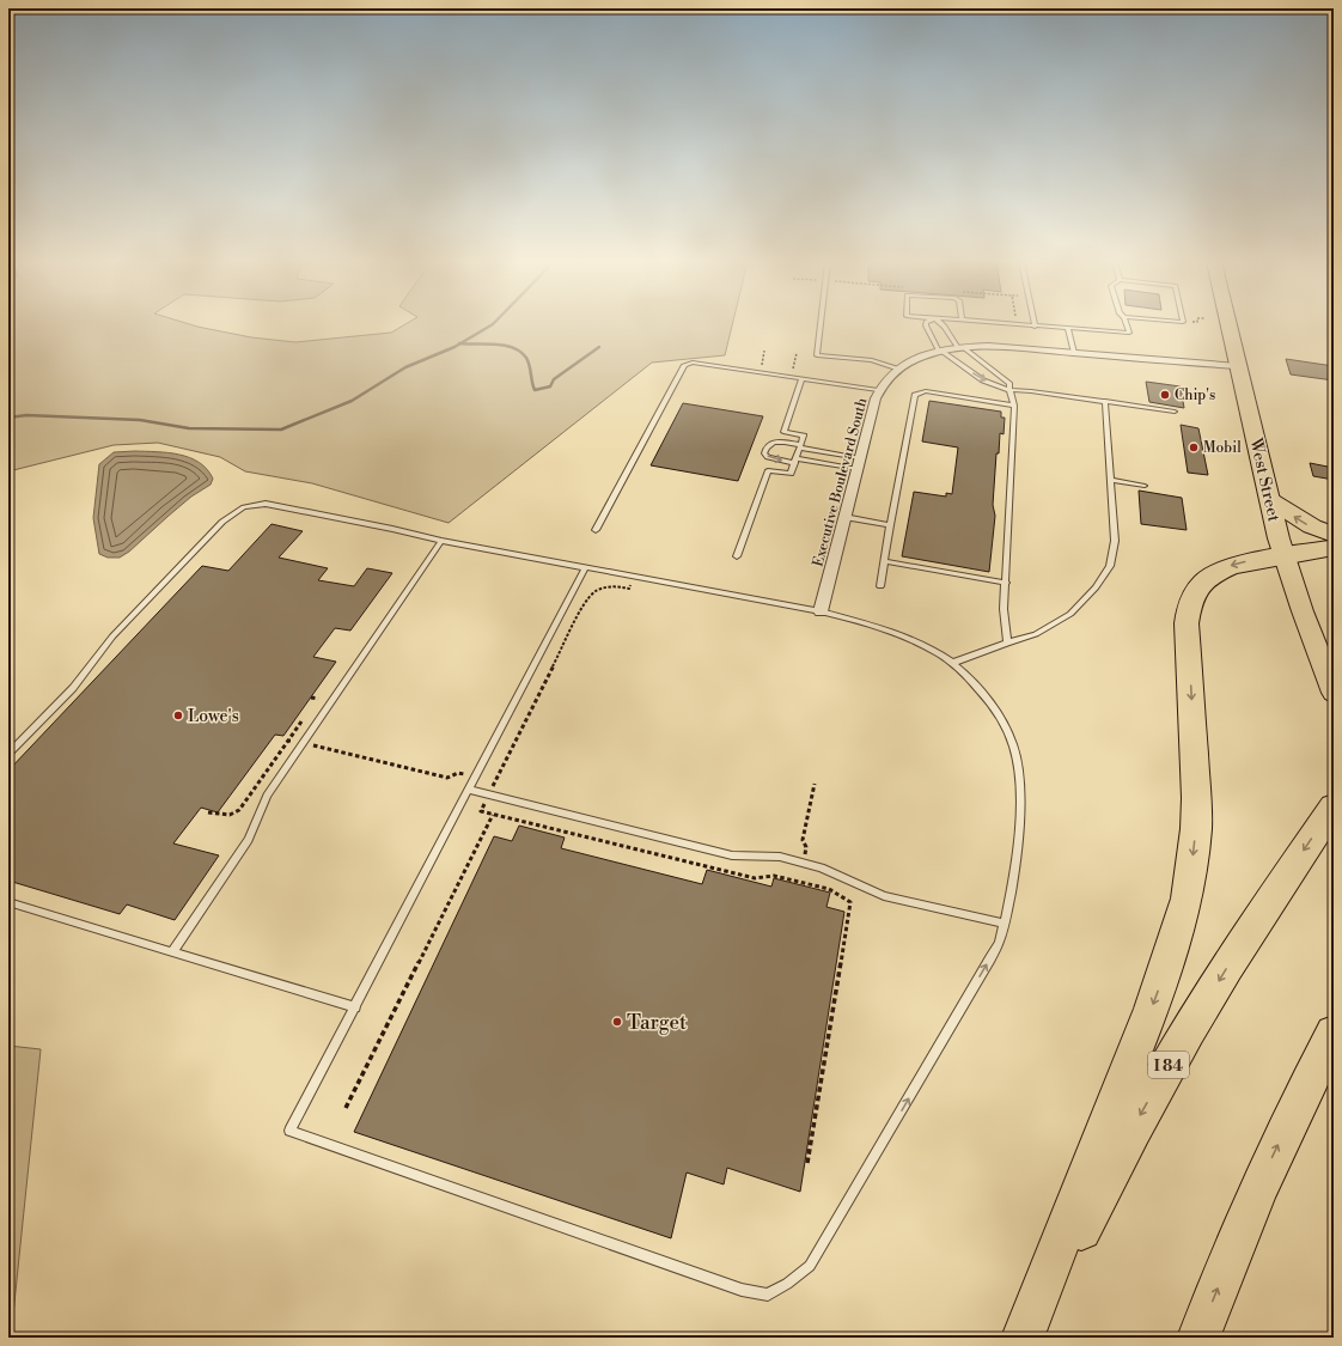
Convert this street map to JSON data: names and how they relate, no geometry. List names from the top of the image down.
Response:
{
  "streets": {
    "highway": ["I 84"],
    "main road": ["West Street"],
    "street": ["Executive Boulevard South"]
  },
  "crossings": [
    ["West Street", "Executive Boulevard South"]
  ],
  "places": [
    "Chip's",
    "Mobil",
    "Lowe's",
    "Target"
  ]
}
